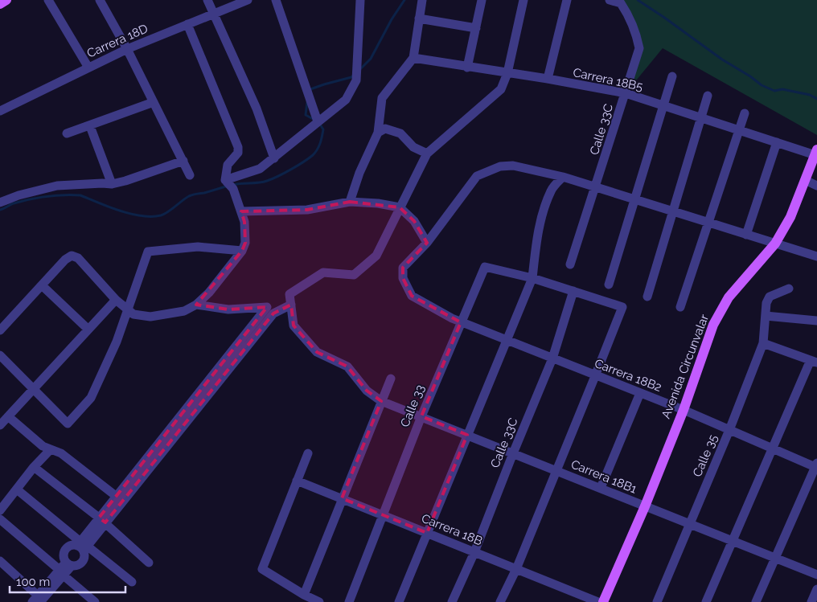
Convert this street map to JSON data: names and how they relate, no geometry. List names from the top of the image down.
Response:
{
  "streets": {
    "main road": ["Avenida Circunvalar"],
    "street": [
      "Carrera 18D",
      "Carrera 18B5",
      "Calle 33C",
      "Carrera 18B2",
      "Calle 33",
      "Calle 35",
      "Carrera 18B1",
      "Carrera 18B"
    ]
  },
  "crossings": [
    ["Carrera 18B5", "Calle 33C"],
    ["Carrera 18B5", "Avenida Circunvalar"],
    ["Calle 33C", "Carrera 18B2"],
    ["Calle 33C", "Carrera 18B1"],
    ["Calle 33C", "Carrera 18B"],
    ["Avenida Circunvalar", "Carrera 18B2"],
    ["Avenida Circunvalar", "Carrera 18B1"],
    ["Carrera 18B2", "Calle 33"],
    ["Carrera 18B2", "Calle 35"],
    ["Calle 33", "Carrera 18B1"],
    ["Calle 33", "Carrera 18B"],
    ["Calle 35", "Carrera 18B1"]
  ],
  "scale_bar": "100 m"
}
